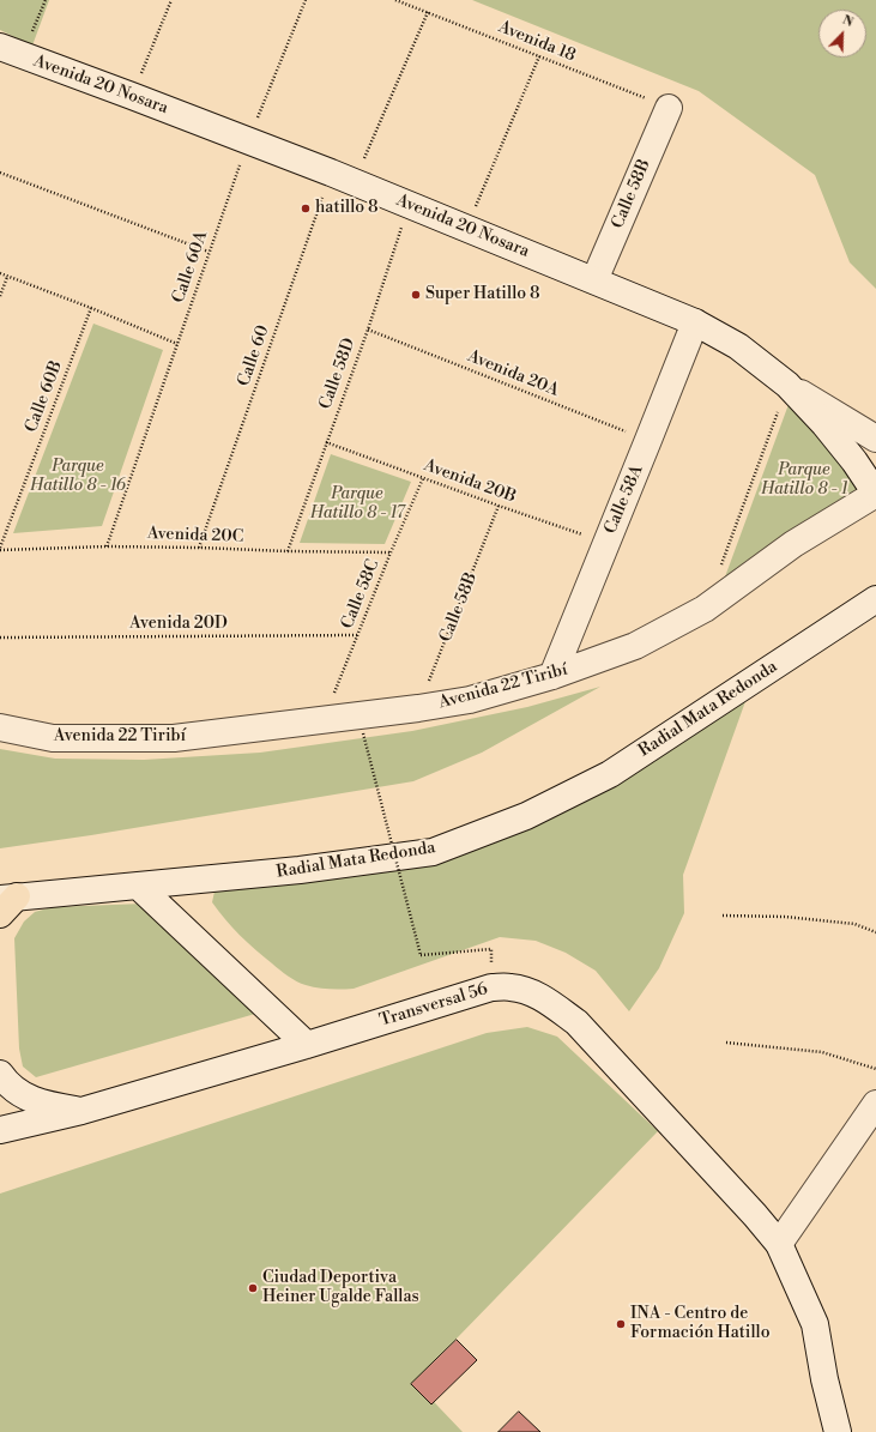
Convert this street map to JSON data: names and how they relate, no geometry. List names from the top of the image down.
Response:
{
  "streets": {
    "street": [
      "Avenida 20 Nosara",
      "Calle 58B",
      "Calle 58A",
      "Avenida 22 Tiribí",
      "Radial Mata Redonda",
      "Transversal 56"
    ],
    "path": [
      "Avenida 18",
      "Calle 60A",
      "Calle 60",
      "Calle 58D",
      "Avenida 20A",
      "Calle 60B",
      "Avenida 20B",
      "Avenida 20C",
      "Calle 58C",
      "Avenida 20D"
    ]
  },
  "crossings": [
    ["Avenida 18", "Calle 58B"],
    ["Avenida 18", "Calle 60"],
    ["Avenida 20 Nosara", "Calle 58B"],
    ["Avenida 20 Nosara", "Calle 60A"],
    ["Avenida 20 Nosara", "Calle 60"],
    ["Avenida 20 Nosara", "Calle 58D"],
    ["Avenida 20 Nosara", "Calle 58A"],
    ["Calle 58B", "Avenida 20B"],
    ["Calle 58B", "Avenida 22 Tiribí"],
    ["Calle 60A", "Avenida 20C"],
    ["Calle 60", "Avenida 20C"],
    ["Calle 58D", "Avenida 20A"],
    ["Calle 58D", "Avenida 20B"],
    ["Calle 58D", "Avenida 20C"],
    ["Avenida 20A", "Calle 58A"],
    ["Calle 60B", "Avenida 20C"],
    ["Avenida 20B", "Calle 58A"],
    ["Avenida 20B", "Calle 58C"],
    ["Calle 58A", "Avenida 22 Tiribí"],
    ["Avenida 20C", "Calle 58C"],
    ["Calle 58C", "Avenida 20D"],
    ["Calle 58C", "Avenida 22 Tiribí"]
  ],
  "parks": ["Parque Hatillo 8 - 16", "Parque Hatillo 8 - 1", "Parque Hatillo 8 - 17"],
  "places": [
    "hatillo 8",
    "Super Hatillo 8",
    "Ciudad Deportiva Heiner Ugalde Fallas",
    "INA - Centro de Formación Hatillo"
  ],
  "north": "top right"
}
